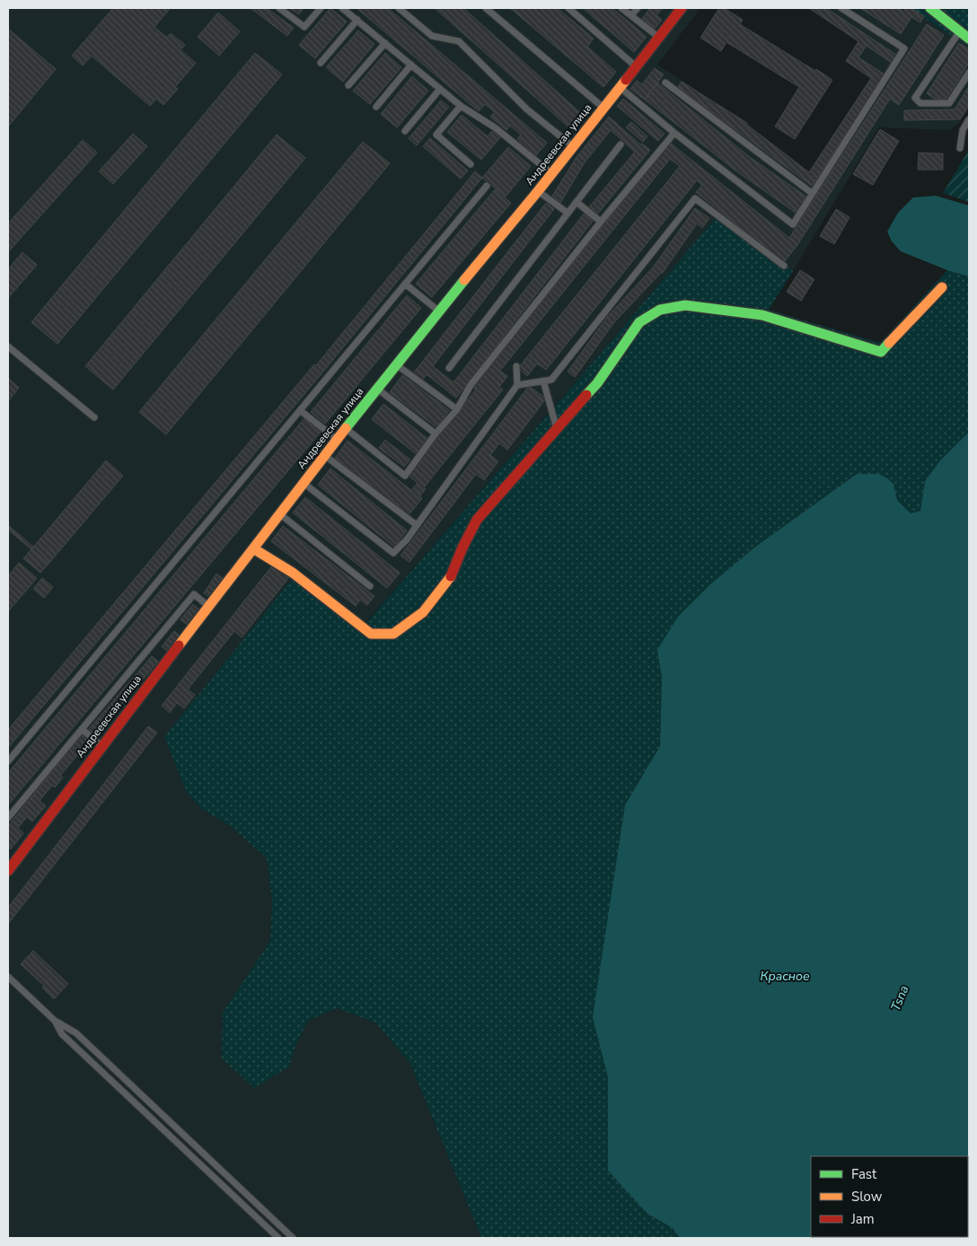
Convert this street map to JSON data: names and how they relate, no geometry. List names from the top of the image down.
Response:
{
  "streets": {
    "street": ["Андреевская улица"]
  },
  "water": ["Красное", "Tsna"],
  "legend": ["Fast", "Slow", "Jam"]
}
